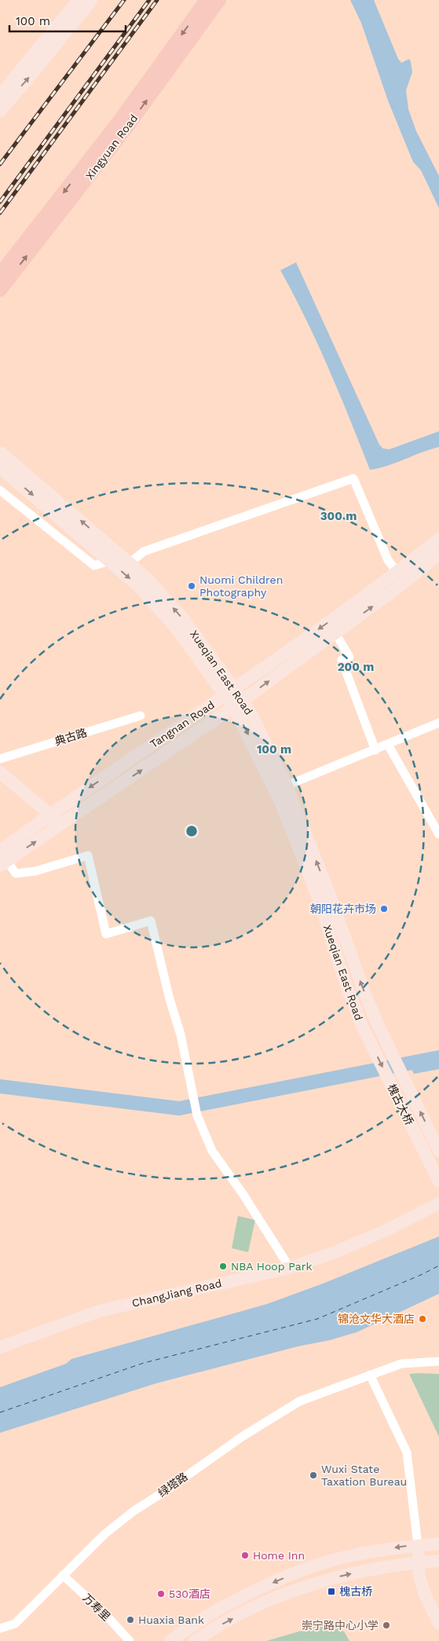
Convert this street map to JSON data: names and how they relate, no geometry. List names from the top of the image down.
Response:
{
  "streets": {
    "main road": [
      "Xingyuan Road",
      "Xueqian East Road",
      "Tangnan Road",
      "槐古大桥",
      "ChangJiang Road"
    ],
    "street": ["典古路", "绿塔路", "万寿里"]
  },
  "crossings": [
    ["Xueqian East Road", "Tangnan Road"],
    ["Xueqian East Road", "槐古大桥"],
    ["绿塔路", "万寿里"]
  ],
  "places": {
    "other": [
      "Nuomi Children Photography",
      "朝阳花卉市场",
      "NBA Hoop Park",
      "锦沧文华大酒店",
      "Wuxi State Taxation Bureau",
      "Home Inn",
      "530酒店",
      "Huaxia Bank",
      "崇宁路中心小学"
    ],
    "transit": ["槐古桥"]
  },
  "scale_bar": "100 m",
  "rings": ["300 m", "200 m", "100 m"]
}
